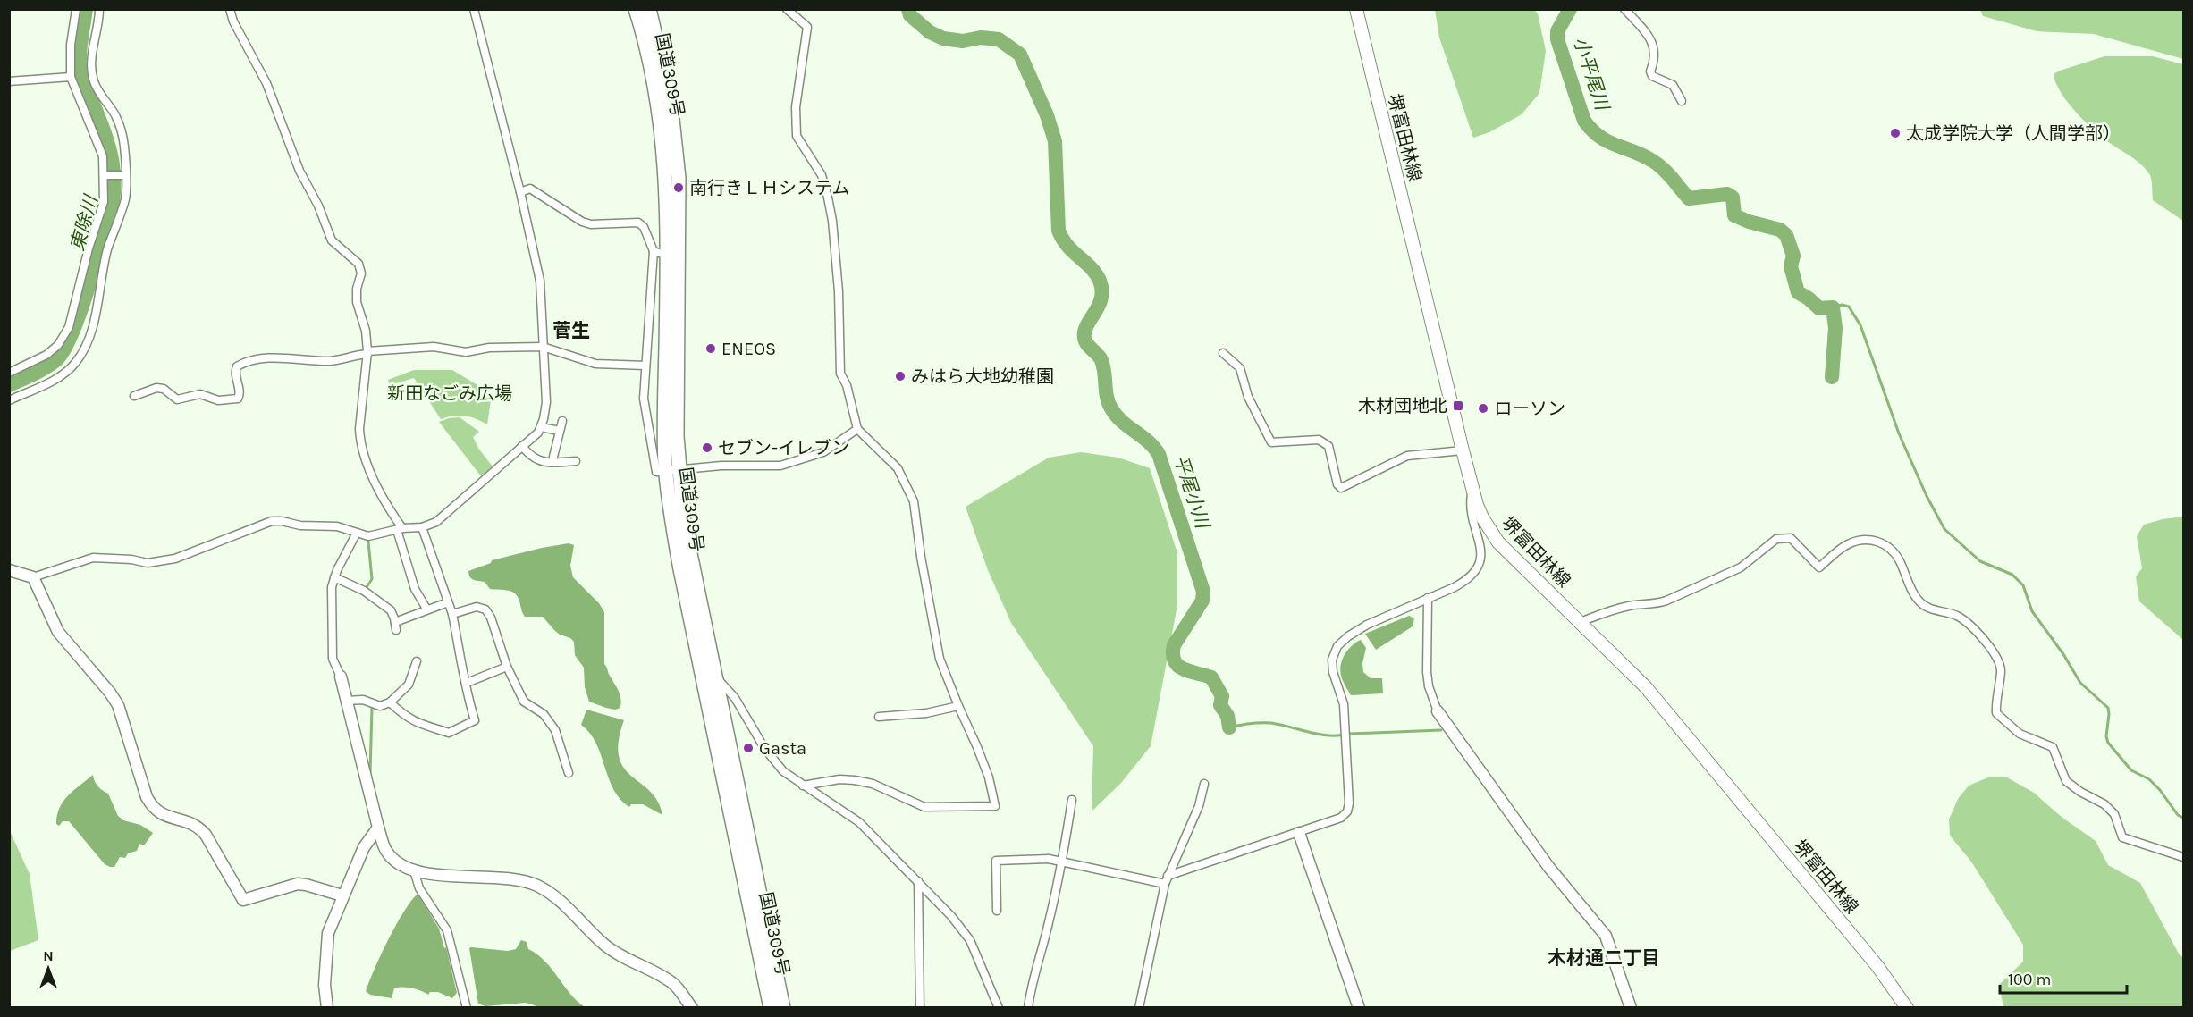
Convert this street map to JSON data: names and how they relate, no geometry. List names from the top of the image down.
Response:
{
  "streets": {
    "highway": ["国道309号"],
    "main road": ["堺富田林線"]
  },
  "districts": ["菅生", "木材通二丁目"],
  "water": ["小平尾川", "東除川", "平尾小川"],
  "parks": ["新田なごみ広場"],
  "places": {
    "other": [
      "太成学院大学（人間学部）",
      "南行きＬＨシステム",
      "ENEOS",
      "みはら大地幼稚園",
      "ローソン",
      "セブン-イレブン",
      "Gasta"
    ],
    "transit": ["木材団地北"]
  },
  "scale_bar": "100 m",
  "north": "top"
}
